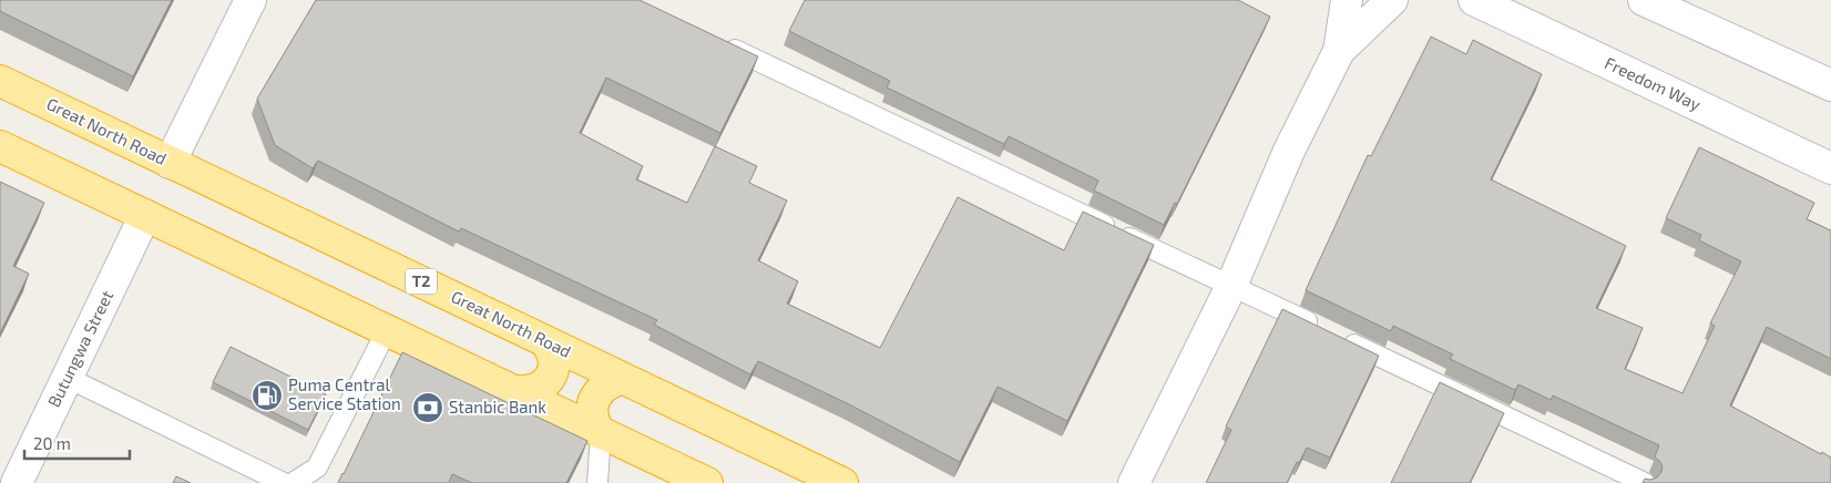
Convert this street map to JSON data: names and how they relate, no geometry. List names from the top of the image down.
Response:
{
  "streets": {
    "highway": ["Great North Road", "T2"],
    "main road": ["Freedom Way", "Butungwa Street"]
  },
  "places": {
    "fuel station": ["Puma Central Service Station"],
    "bank": ["Stanbic Bank"]
  },
  "scale_bar": "20 m"
}
